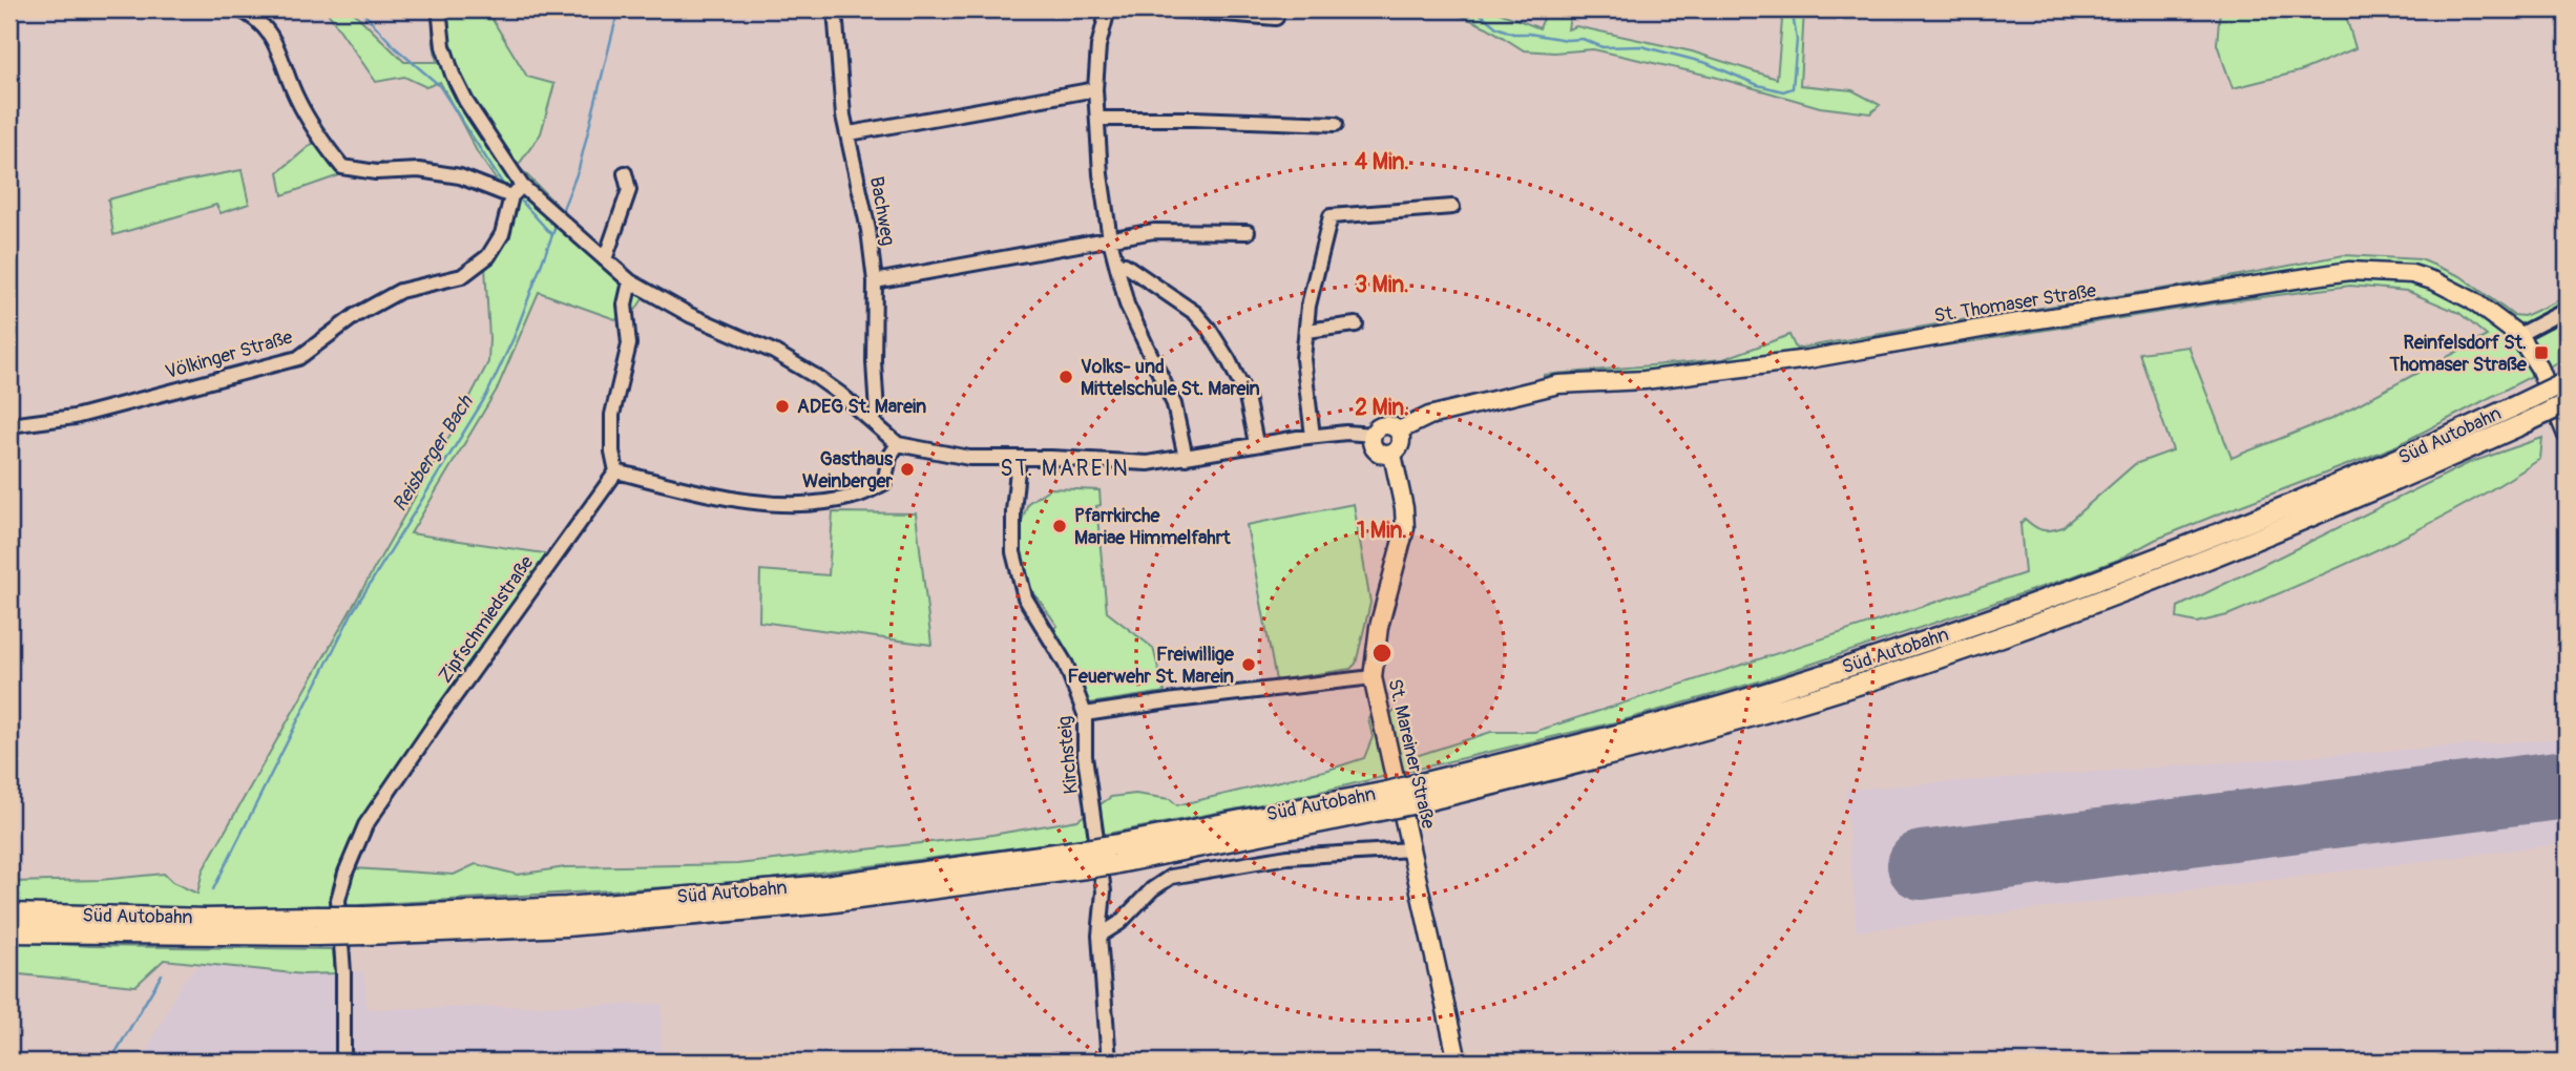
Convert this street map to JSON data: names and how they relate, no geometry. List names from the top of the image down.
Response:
{
  "streets": {
    "highway": ["Süd Autobahn"],
    "main road": ["St. Thomaser Straße", "St. Mareiner Straße"],
    "street": [
      "Bachweg",
      "Völkinger Straße",
      "Zipfschmiedstraße",
      "Kirchsteig"
    ]
  },
  "crossings": [
    ["St. Thomaser Straße", "St. Mareiner Straße"]
  ],
  "districts": ["ST. MAREIN"],
  "water": ["Reisberger Bach"],
  "places": {
    "transit": ["Reinfelsdorf St. Thomaser Straße"],
    "other": [
      "Volks- und Mittelschule St. Marein",
      "ADEG St. Marein",
      "Gasthaus Weinberger",
      "Pfarrkirche Mariae Himmelfahrt",
      "Freiwillige Feuerwehr St. Marein"
    ]
  },
  "rings": [
    "4 Min.",
    "3 Min.",
    "2 Min.",
    "1 Min."
  ]
}
